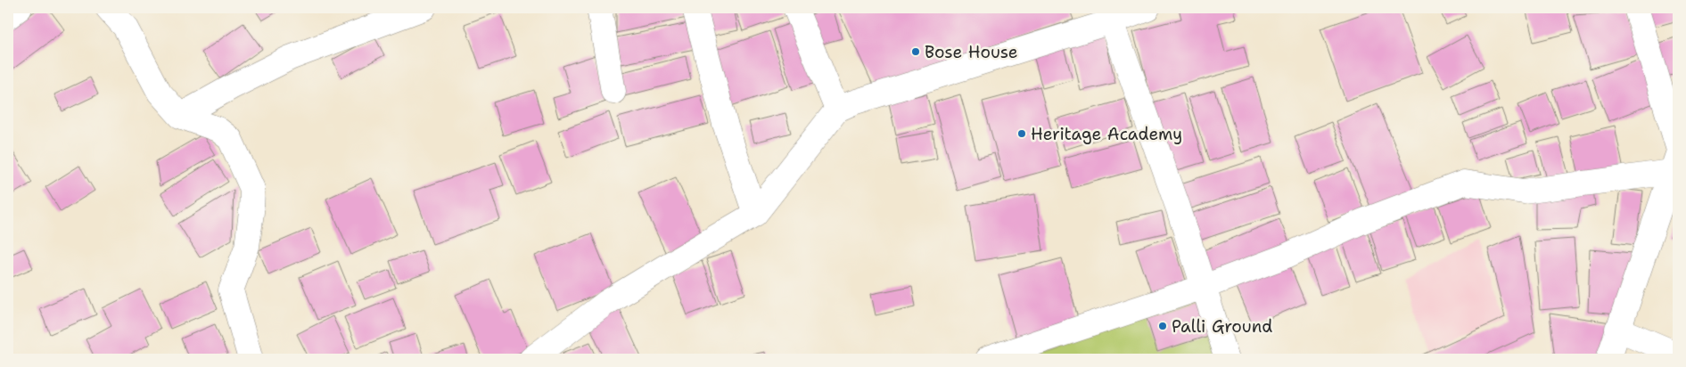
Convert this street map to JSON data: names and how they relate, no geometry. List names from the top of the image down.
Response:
{
  "places": ["Bose House", "Heritage Academy", "Palli Ground"]
}
